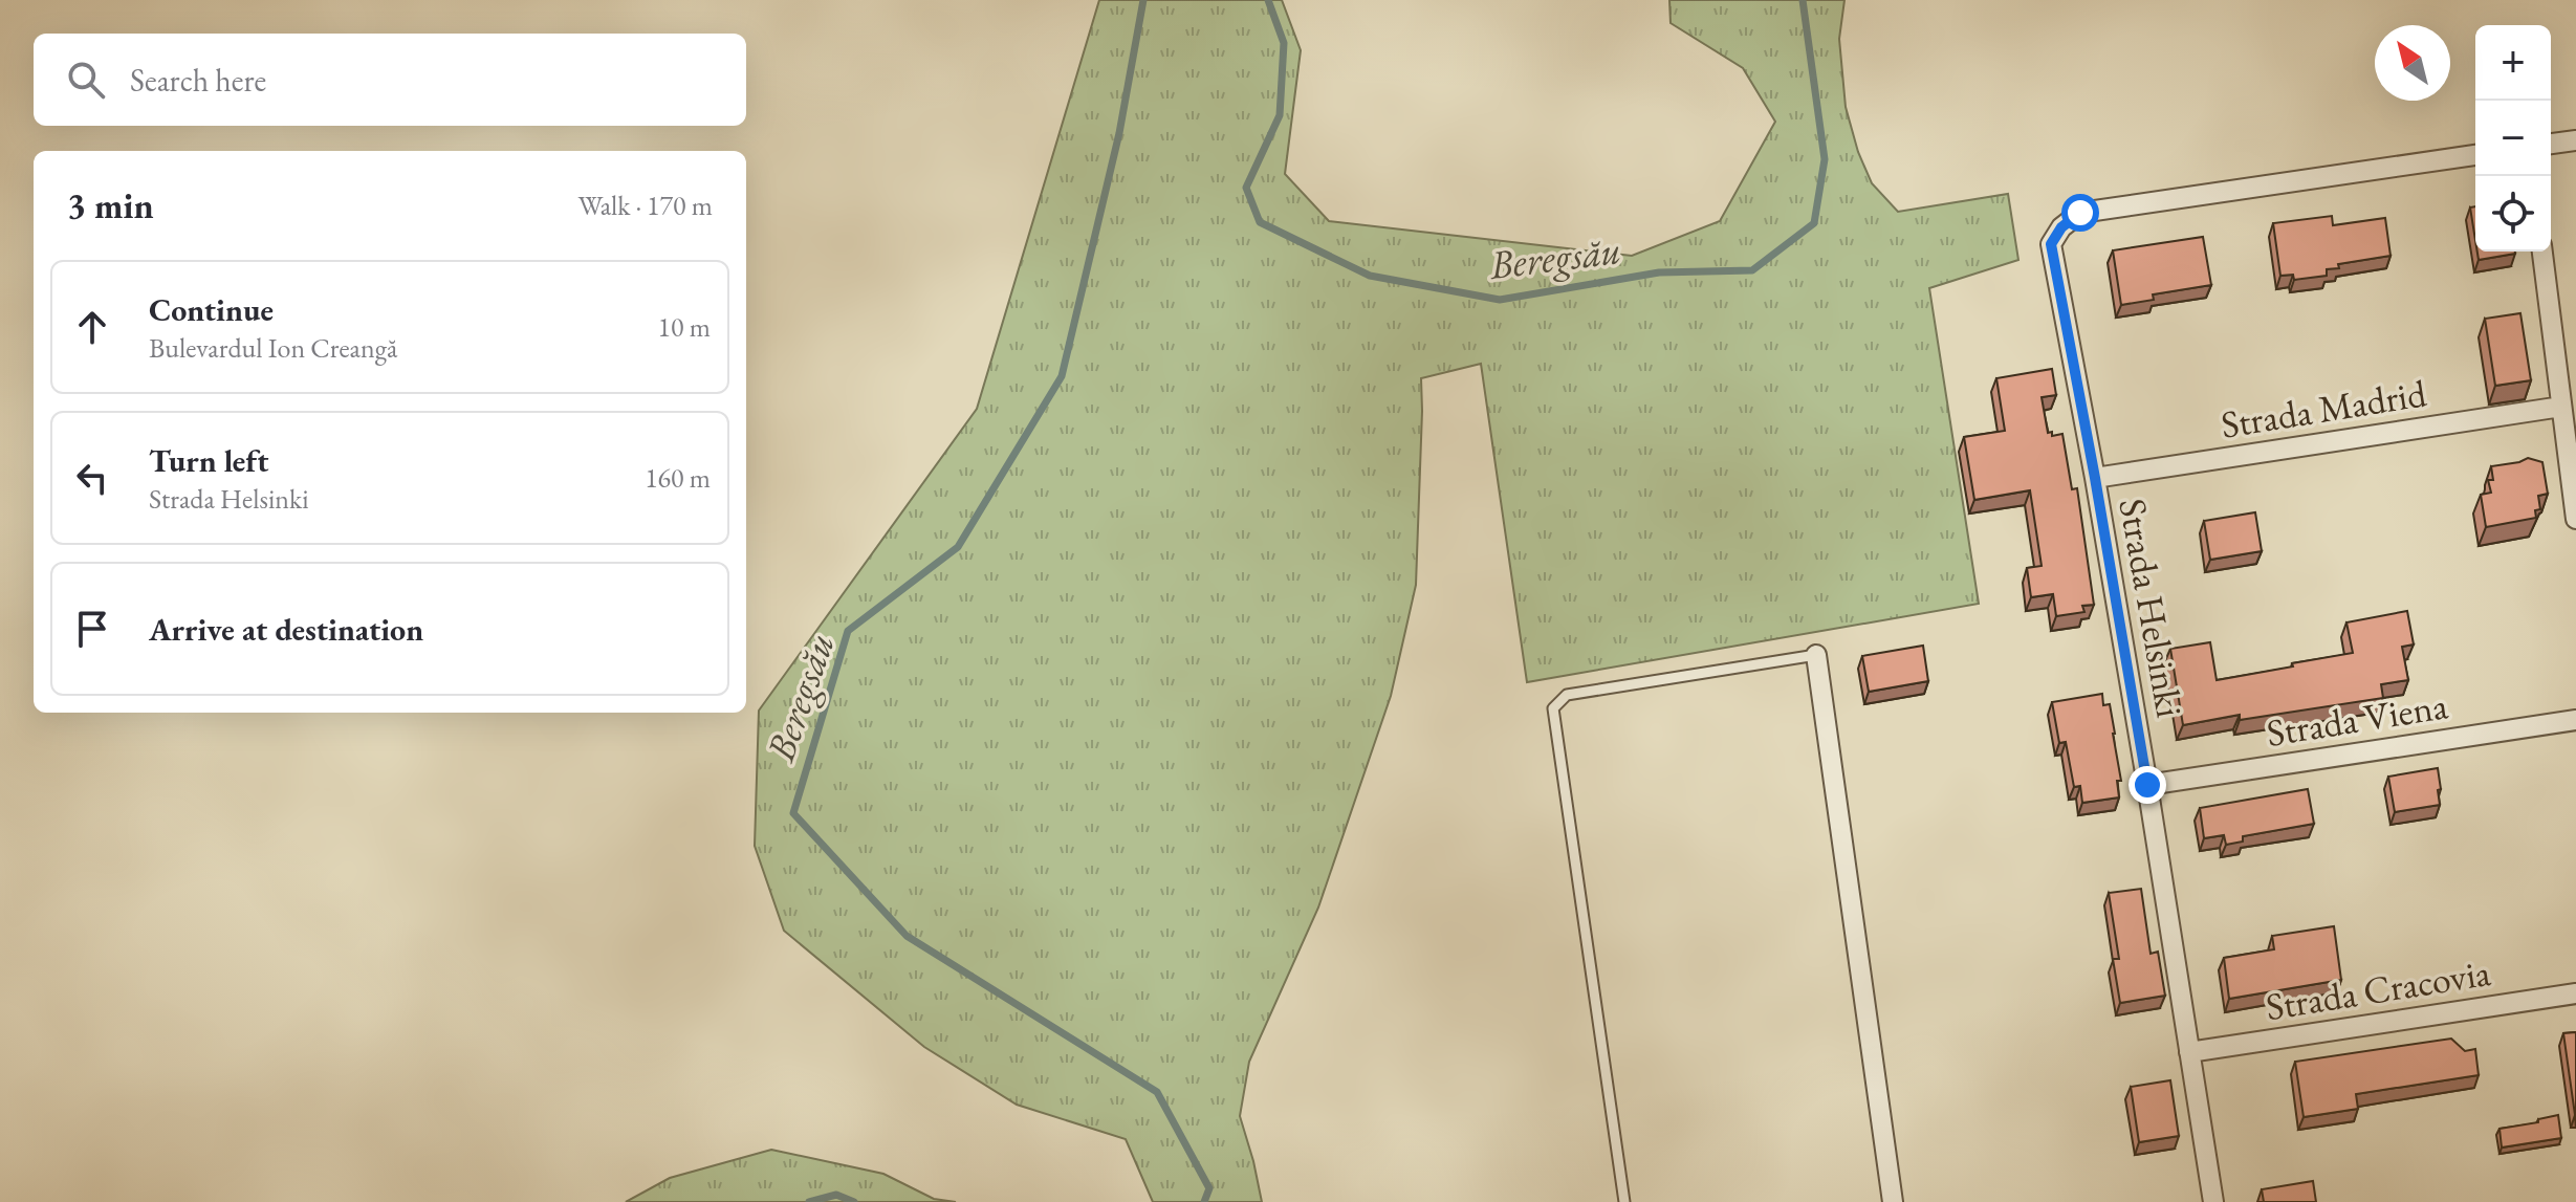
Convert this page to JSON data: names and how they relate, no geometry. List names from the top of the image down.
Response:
{
  "streets": {
    "street": [
      "Strada Madrid",
      "Strada Helsinki",
      "Strada Viena",
      "Strada Cracovia"
    ]
  },
  "crossings": [
    ["Strada Madrid", "Strada Helsinki"],
    ["Strada Helsinki", "Strada Viena"],
    ["Strada Helsinki", "Strada Cracovia"]
  ],
  "water": ["Beregsău"],
  "north": "top left",
  "page": {
    "map_buttons": ["+", "−"],
    "search": "Search here",
    "heading": ["3 min", "Walk · 170 m"],
    "list": [
      ["Continue", "Bulevardul Ion Creangă", "10 m"],
      ["Turn left", "Strada Helsinki", "160 m"],
      "Arrive at destination"
    ]
  }
}
